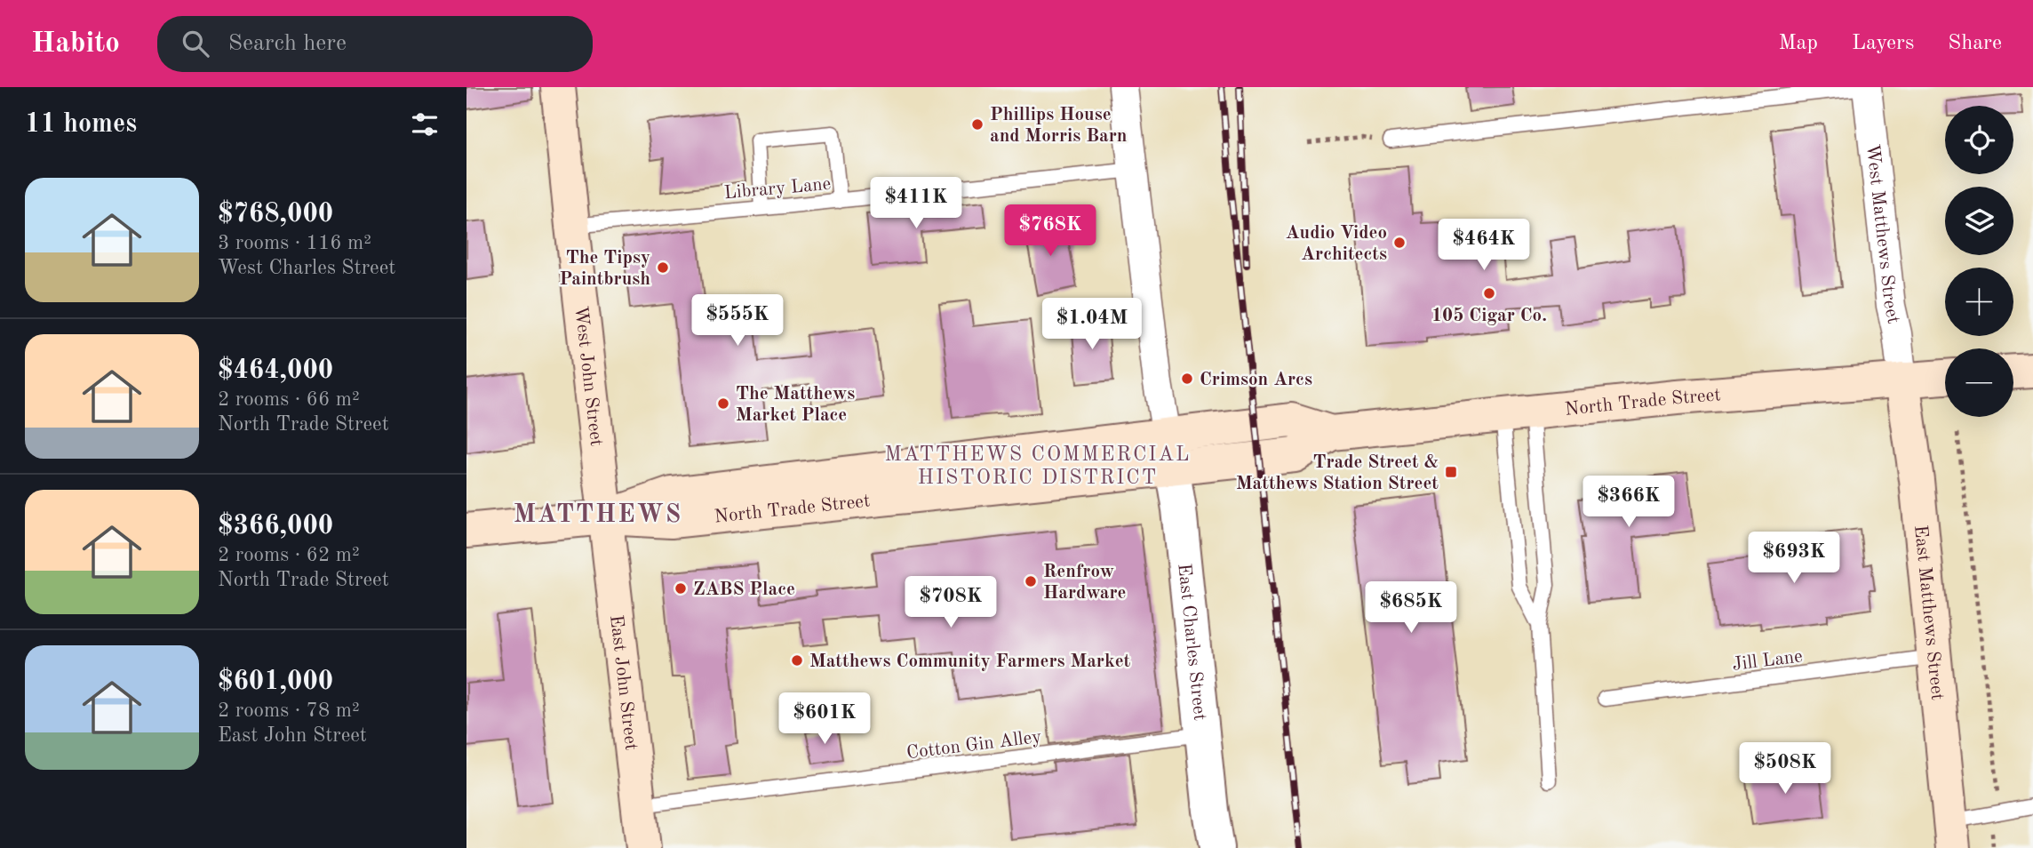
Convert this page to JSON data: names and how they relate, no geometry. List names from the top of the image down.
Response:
{
  "streets": {
    "main road": [
      "West John Street",
      "North Trade Street",
      "East Matthews Street",
      "East John Street"
    ],
    "street": ["West Matthews Street", "East Charles Street"],
    "lane": ["Library Lane", "Jill Lane", "Cotton Gin Alley"]
  },
  "crossings": [
    ["Library Lane", "West John Street"],
    ["West Matthews Street", "North Trade Street"],
    ["West Matthews Street", "East Matthews Street"],
    ["West John Street", "North Trade Street"],
    ["West John Street", "East John Street"],
    ["North Trade Street", "East Matthews Street"],
    ["North Trade Street", "East Charles Street"],
    ["North Trade Street", "East John Street"],
    ["East Matthews Street", "Jill Lane"],
    ["East Charles Street", "Cotton Gin Alley"],
    ["East John Street", "Cotton Gin Alley"]
  ],
  "districts": ["MATTHEWS COMMERCIAL HISTORIC DISTRICT", "MATTHEWS"],
  "places": {
    "other": [
      "Phillips House and Morris Barn",
      "Audio Video Architects",
      "The Tipsy Paintbrush",
      "105 Cigar Co.",
      "Crimson Arcs",
      "The Matthews Market Place",
      "Renfrow Hardware",
      "ZABS Place",
      "Matthews Community Farmers Market"
    ],
    "transit": ["Trade Street & Matthews Station Street"]
  },
  "page": {
    "header": "Habito",
    "search": "Search here",
    "nav": ["Map", "Layers", "Share"],
    "heading": "11 homes",
    "map_buttons": ["+", "−"],
    "list": [
      {
        "name": "$768,000",
        "note": "3 rooms · 116 m² · West Charles Street"
      },
      {
        "name": "$464,000",
        "note": "2 rooms · 66 m² · North Trade Street"
      },
      {
        "name": "$366,000",
        "note": "2 rooms · 62 m² · North Trade Street"
      },
      {
        "name": "$601,000",
        "note": "2 rooms · 78 m² · East John Street"
      }
    ],
    "price": [
      "$411K",
      "$768K",
      "$464K",
      "$555K",
      "$1.04M",
      "$366K",
      "$693K",
      "$708K",
      "$685K",
      "$601K",
      "$508K"
    ]
  }
}
